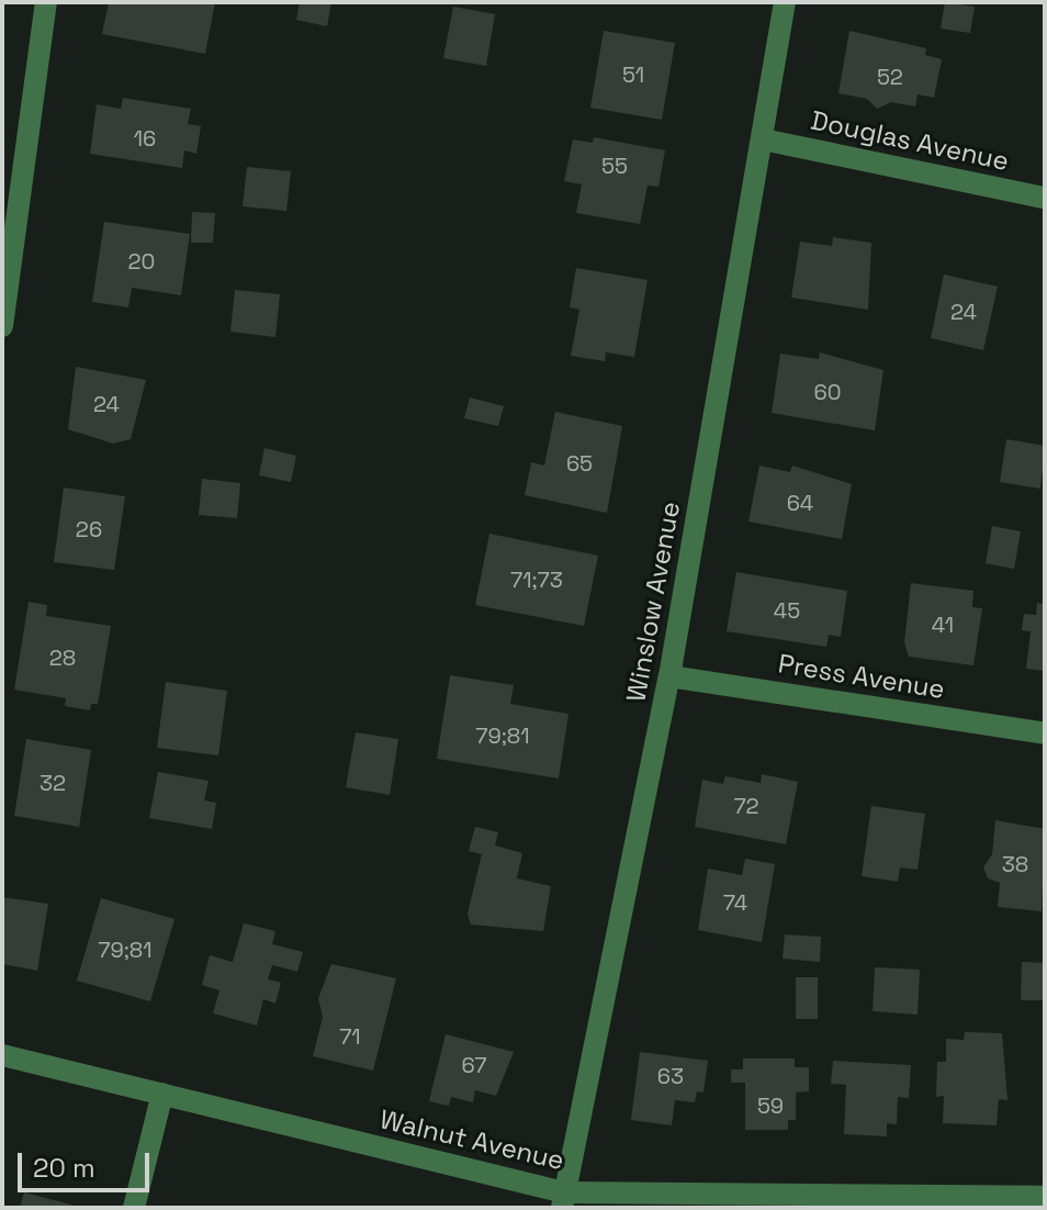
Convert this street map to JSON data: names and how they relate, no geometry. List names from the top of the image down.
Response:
{
  "streets": {
    "street": [
      "Douglas Avenue",
      "Winslow Avenue",
      "Press Avenue",
      "Walnut Avenue"
    ]
  },
  "crossings": [
    ["Douglas Avenue", "Winslow Avenue"],
    ["Winslow Avenue", "Press Avenue"],
    ["Winslow Avenue", "Walnut Avenue"]
  ],
  "house_numbers": [
    "51",
    "52",
    "16",
    "55",
    "20",
    "24",
    "60",
    "24",
    "65",
    "64",
    "26",
    "71;73",
    "45",
    "41",
    "28",
    "79;81",
    "32",
    "72",
    "38",
    "74",
    "79;81",
    "71",
    "67",
    "63",
    "59"
  ],
  "scale_bar": "20 m"
}
